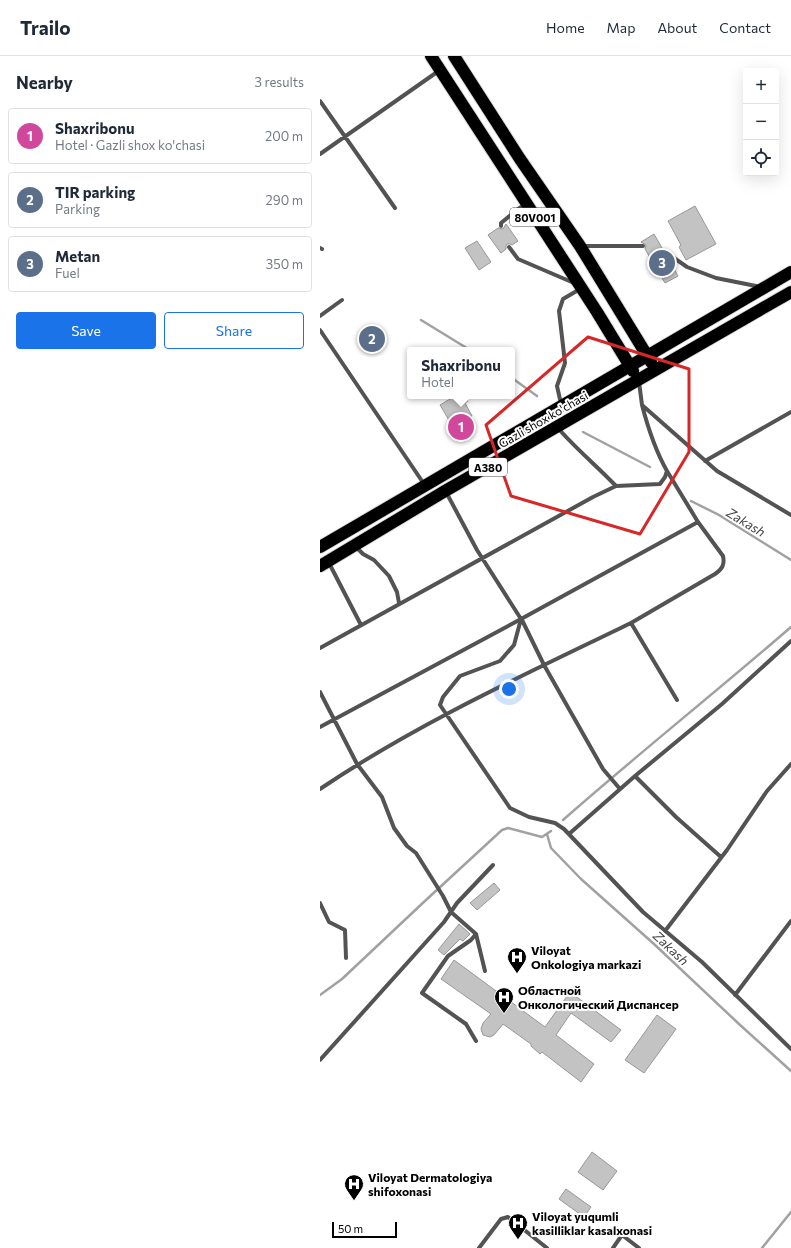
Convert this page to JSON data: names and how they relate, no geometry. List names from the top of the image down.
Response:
{
  "streets": {
    "highway": ["80V001", "Gazli shox ko'chasi", "A380"]
  },
  "crossings": [
    ["80V001", "Gazli shox ko'chasi"],
    ["80V001", "A380"],
    ["Gazli shox ko'chasi", "A380"]
  ],
  "water": ["Zakash"],
  "places": {
    "hospital": [
      "Viloyat Onkologiya markazi",
      "Областной Онкологический Диспансер",
      "Viloyat Dermatologiya shifoxonasi",
      "Viloyat yuqumli kasilliklar kasalxonasi"
    ]
  },
  "scale_bar": "50 m",
  "page": {
    "header": "Trailo",
    "nav": [
      "Home",
      "Map",
      "About",
      "Contact"
    ],
    "heading": ["Nearby", "3 results"],
    "map_buttons": ["+", "−"],
    "list": [
      {
        "mark": "1",
        "name": "Shaxribonu",
        "note": "Hotel · Gazli shox ko'chasi",
        "value": "200 m"
      },
      {
        "mark": "2",
        "name": "TIR parking",
        "note": "Parking",
        "value": "290 m"
      },
      {
        "mark": "3",
        "name": "Metan",
        "note": "Fuel",
        "value": "350 m"
      }
    ],
    "pins": ["3", "2", "1"],
    "buttons": ["Save", "Share"],
    "popup": ["Shaxribonu", "Hotel"],
    "scale": "50 m"
  }
}
